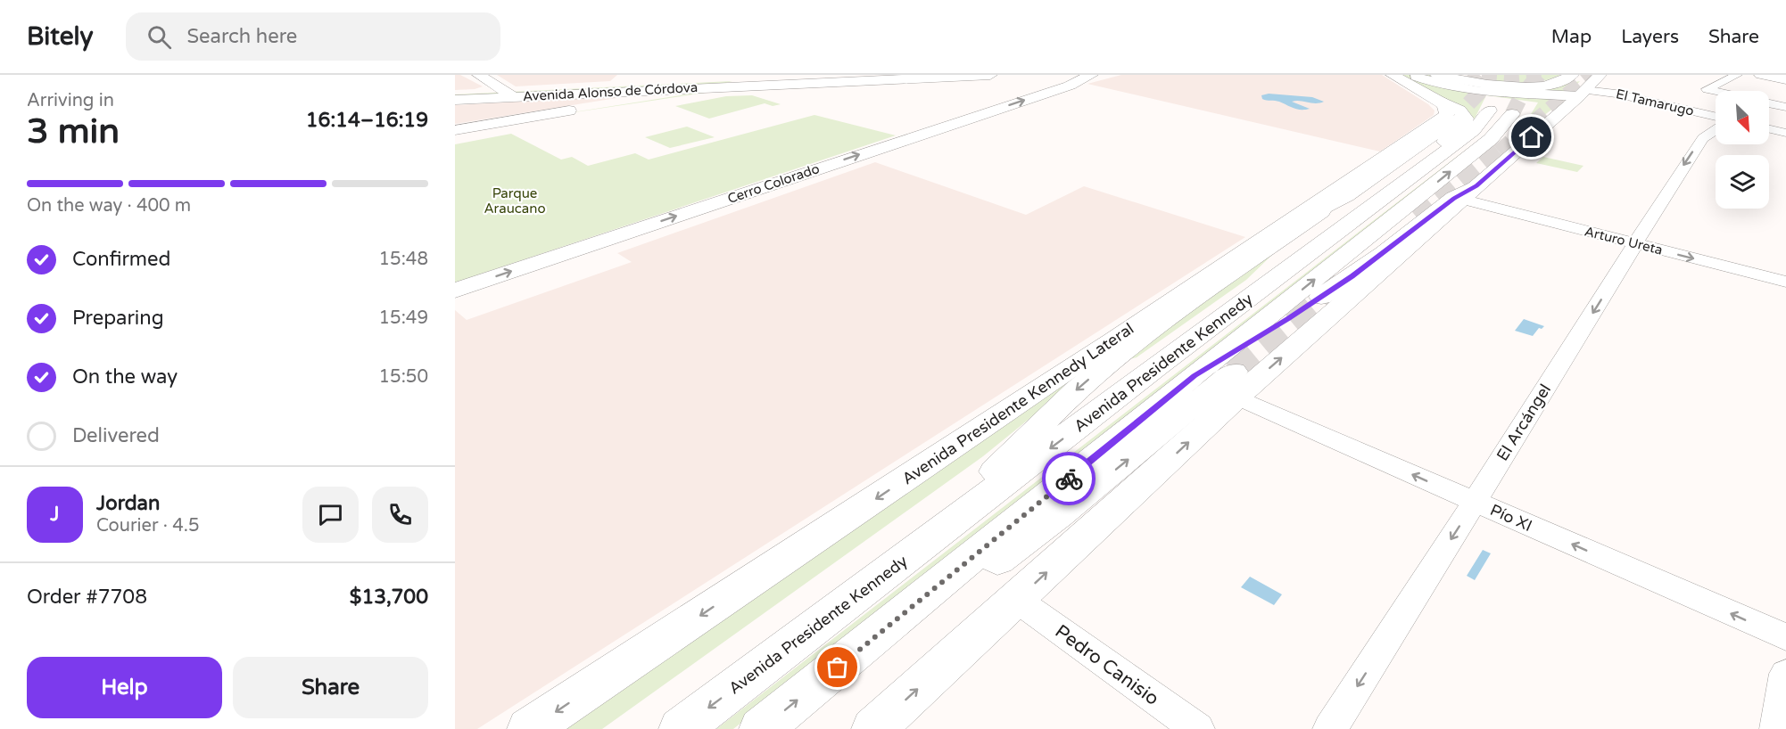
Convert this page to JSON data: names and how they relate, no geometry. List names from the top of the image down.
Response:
{
  "streets": {
    "main road": [
      "Avenida Alonso de Córdova",
      "Cerro Colorado",
      "Avenida Presidente Kennedy",
      "Avenida Presidente Kennedy Lateral"
    ],
    "street": [
      "El Tamarugo",
      "Arturo Ureta",
      "El Arcángel",
      "Pío XI",
      "Pedro Canisio"
    ]
  },
  "crossings": [
    ["Arturo Ureta", "El Arcángel"],
    ["El Arcángel", "Pío XI"]
  ],
  "one_way": ["Arturo Ureta", "El Arcángel", "Pío XI"],
  "parks": ["Parque Araucano"],
  "north": "bottom right",
  "page": {
    "header": "Bitely",
    "search": "Search here",
    "nav": ["Map", "Layers", "Share"],
    "heading": ["3 min", "Arriving in", "16:14–16:19"],
    "panel": [
      "Jordan",
      "Courier · 4.5",
      "Order #7708",
      "$13,700"
    ],
    "bar": "On the way · 400 m",
    "list": [
      ["Confirmed", "15:48"],
      ["Preparing", "15:49"],
      ["On the way", "15:50"],
      "Delivered"
    ],
    "round": "J",
    "buttons": ["Help", "Share"]
  }
}
